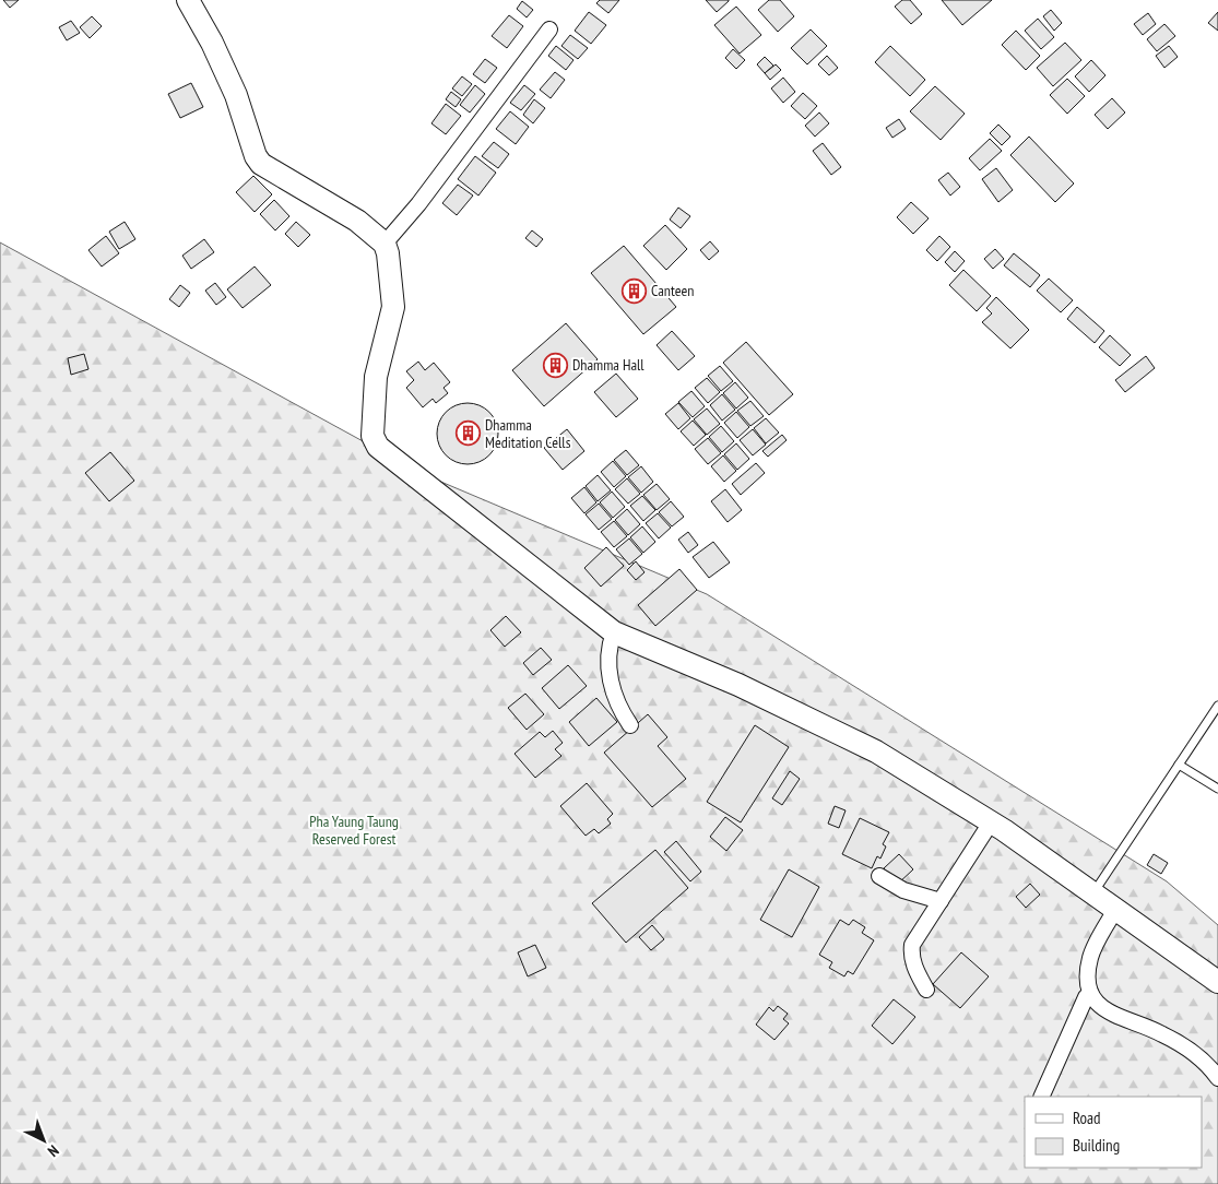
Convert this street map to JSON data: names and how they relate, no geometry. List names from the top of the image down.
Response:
{
  "parks": ["Pha Yaung Taung Reserved Forest"],
  "places": {
    "building": ["Canteen", "Dhamma Hall", "Dhamma Meditation Cells"]
  },
  "legend": ["Road", "Building"],
  "north": "bottom right"
}
